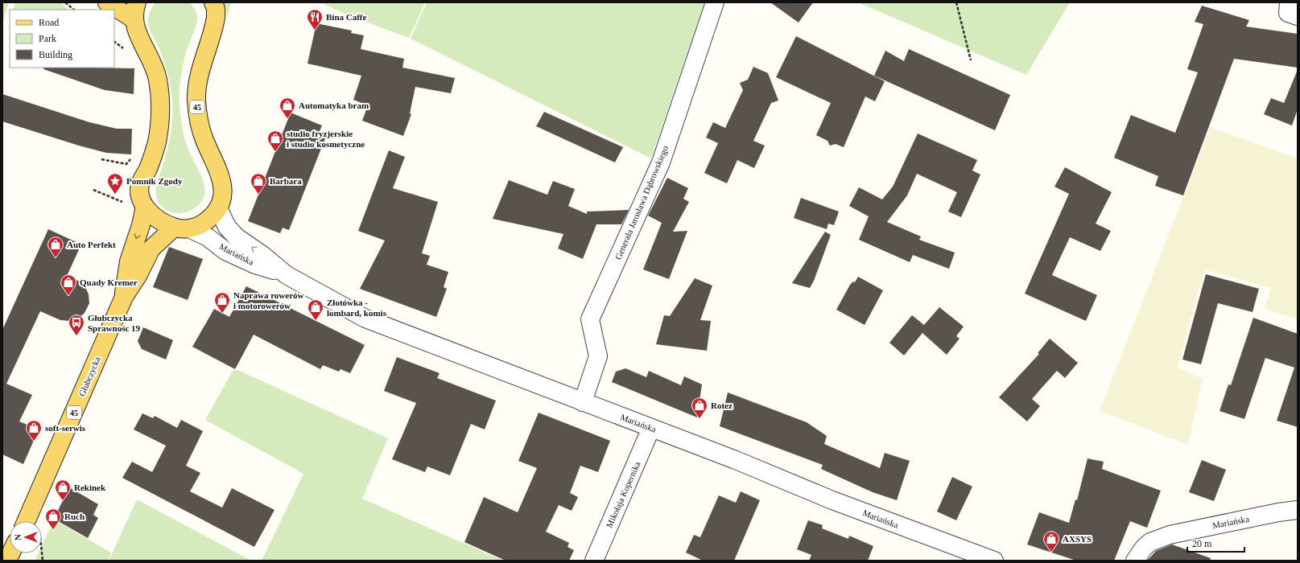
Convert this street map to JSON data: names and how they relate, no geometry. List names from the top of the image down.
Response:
{
  "streets": {
    "main road": ["45", "Głubczycka"],
    "street": ["Generała Jarosława Dąbrowskiego", "Mariańska", "Mikołaja Kopernika"]
  },
  "crossings": [
    ["45", "Mariańska"],
    ["45", "Głubczycka"],
    ["Generała Jarosława Dąbrowskiego", "Mariańska"],
    ["Mariańska", "Głubczycka"],
    ["Mariańska", "Mikołaja Kopernika"]
  ],
  "places": {
    "restaurant": ["Bina Caffe"],
    "shop": [
      "Automatyka bram",
      "studio fryzjerskie i studio kosmetyczne",
      "Barbara",
      "Auto Perfekt",
      "Quady Kremer",
      "Naprawa rowerów i motorowerów",
      "Złotówka - lombard, komis",
      "Rotez",
      "soft-serwis",
      "Rekinek",
      "Ruch",
      "AXSYS"
    ],
    "place": ["Pomnik Zgody"],
    "bus stop": ["Głubczycka Sprawnośc 19"]
  },
  "legend": ["Road", "Park", "Building"],
  "scale_bar": "20 m",
  "north": "left"
}
